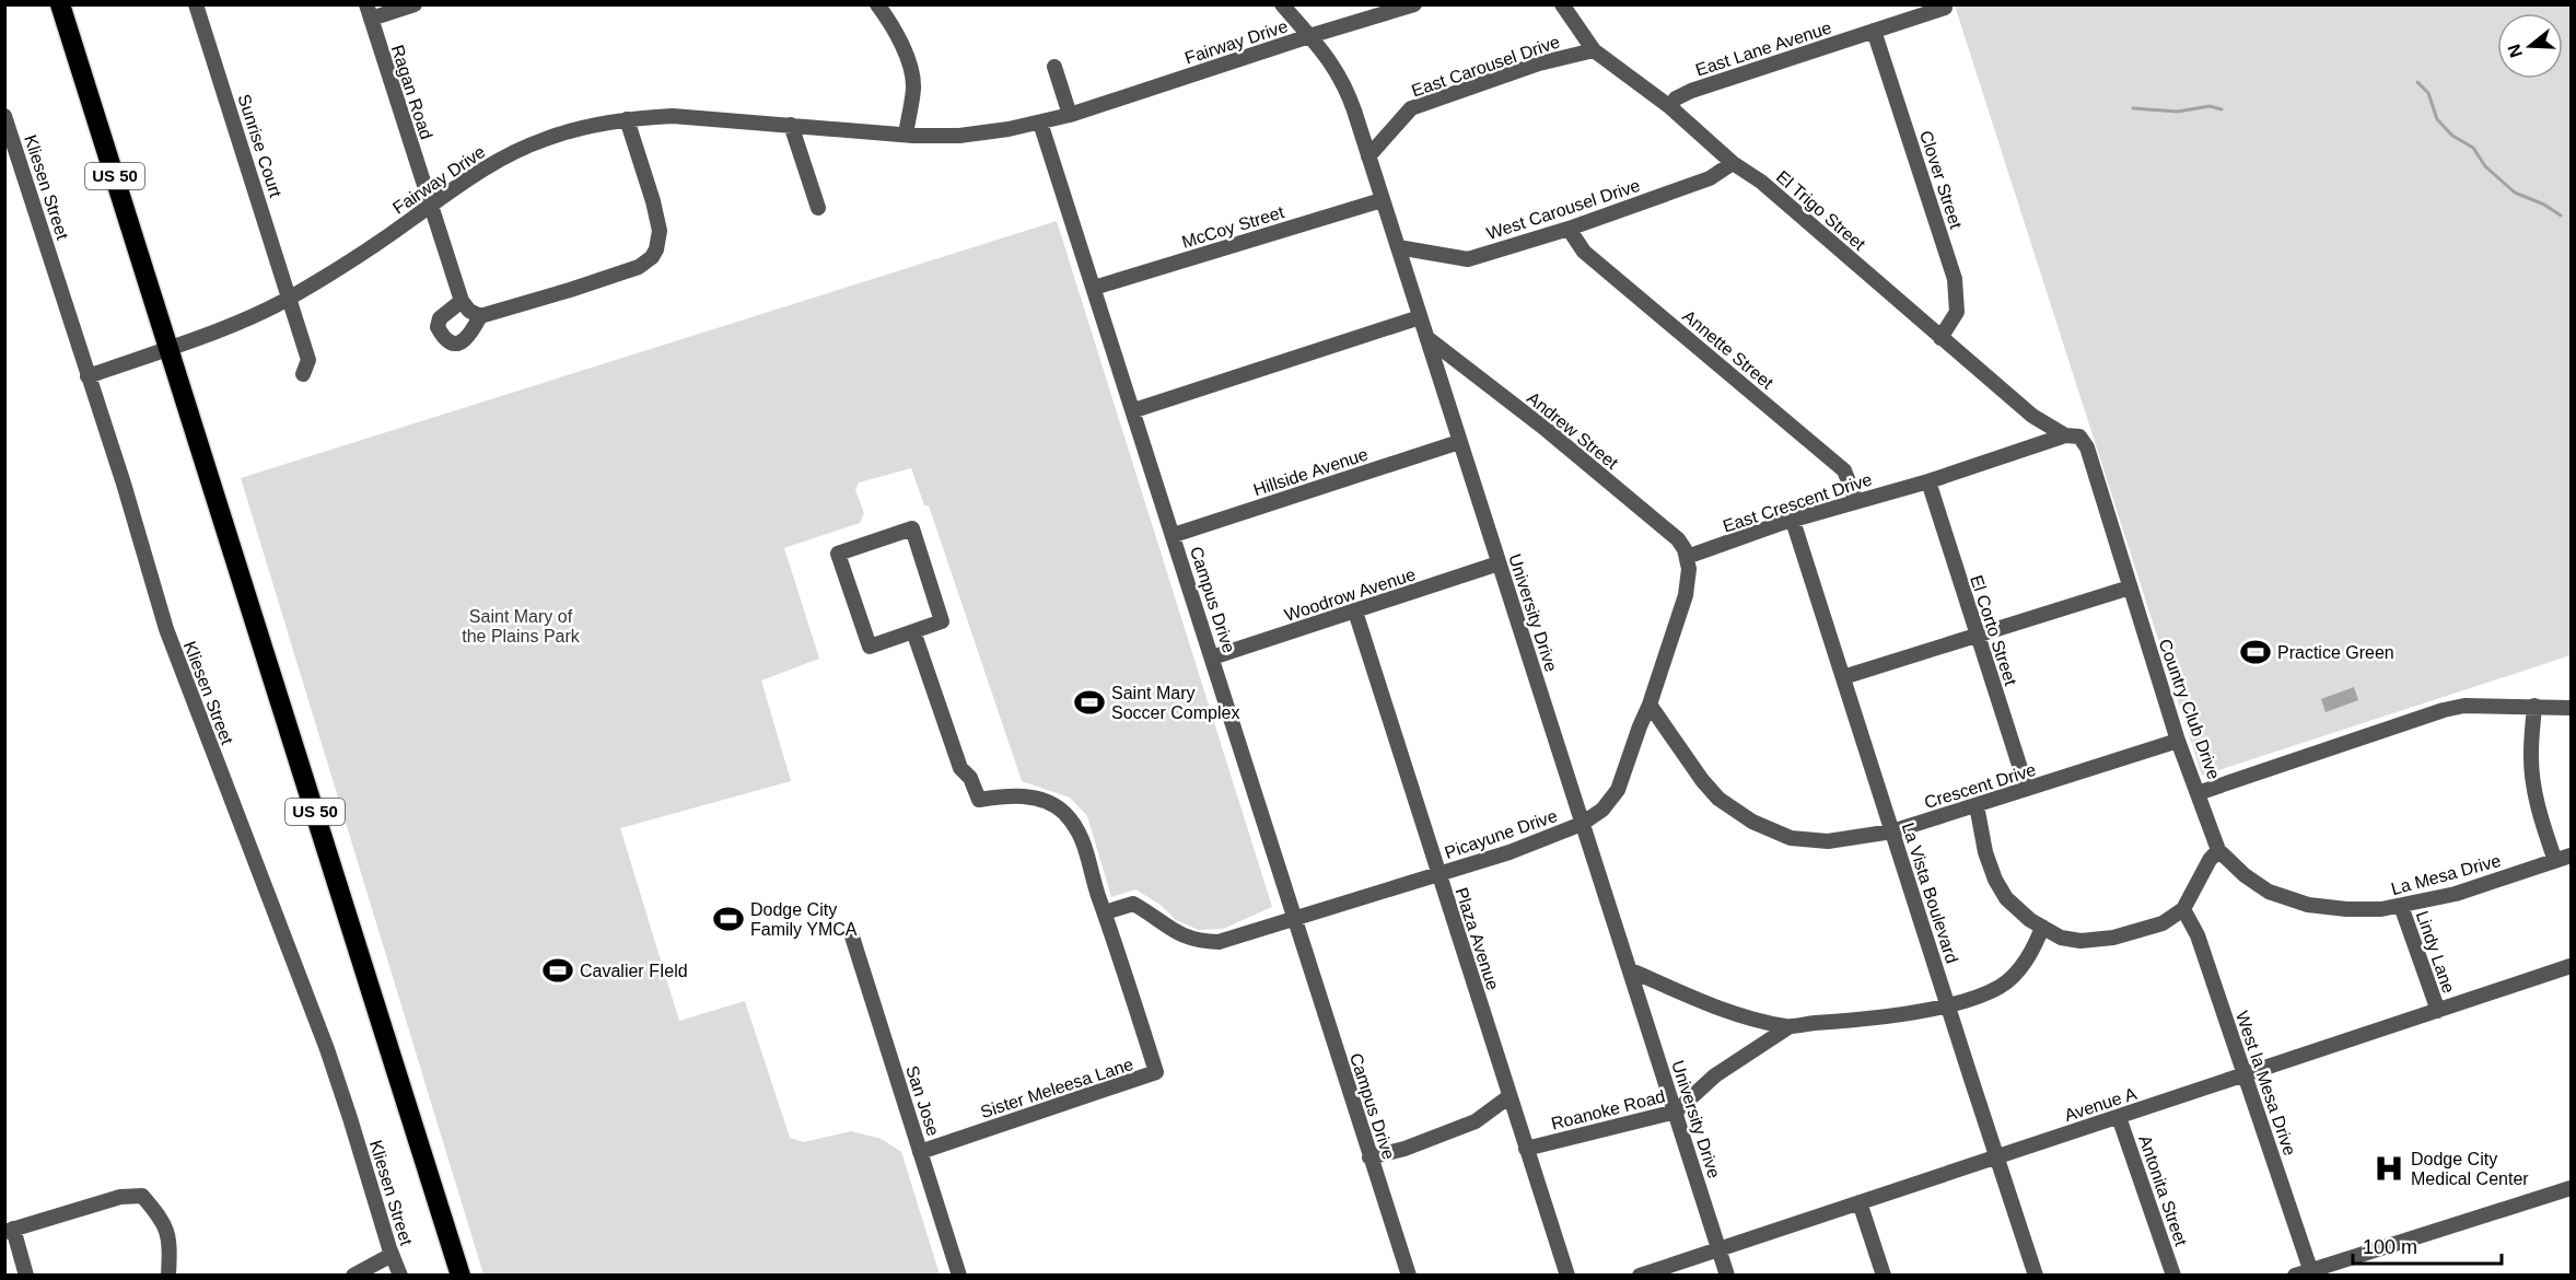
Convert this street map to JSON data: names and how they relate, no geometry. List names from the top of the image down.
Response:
{
  "streets": {
    "highway": ["US 50"],
    "street": [
      "Fairway Drive",
      "East Lane Avenue",
      "East Carousel Drive",
      "Ragan Road",
      "Sunrise Court",
      "Clover Street",
      "Kliesen Street",
      "West Carousel Drive",
      "El Trigo Street",
      "McCoy Street",
      "Annette Street",
      "Andrew Street",
      "Hillside Avenue",
      "East Crescent Drive",
      "Woodrow Avenue",
      "Campus Drive",
      "University Drive",
      "El Corto Street",
      "Country Club Drive",
      "Crescent Drive",
      "Picayune Drive",
      "La Mesa Drive",
      "La Vista Boulevard",
      "Plaza Avenue",
      "Lindy Lane",
      "West la Mesa Drive",
      "Sister Meleesa Lane",
      "San Jose",
      "Avenue A",
      "Roanoke Road",
      "Antonita Street"
    ]
  },
  "crossings": [
    ["Fairway Drive", "Ragan Road"],
    ["Fairway Drive", "Sunrise Court"],
    ["Fairway Drive", "US 50"],
    ["Fairway Drive", "Kliesen Street"],
    ["Fairway Drive", "Campus Drive"],
    ["Fairway Drive", "University Drive"],
    ["East Lane Avenue", "Clover Street"],
    ["East Lane Avenue", "El Trigo Street"],
    ["East Carousel Drive", "El Trigo Street"],
    ["East Carousel Drive", "University Drive"],
    ["Clover Street", "El Trigo Street"],
    ["West Carousel Drive", "El Trigo Street"],
    ["West Carousel Drive", "Annette Street"],
    ["West Carousel Drive", "University Drive"],
    ["El Trigo Street", "East Crescent Drive"],
    ["El Trigo Street", "Country Club Drive"],
    ["McCoy Street", "Campus Drive"],
    ["McCoy Street", "University Drive"],
    ["Annette Street", "East Crescent Drive"],
    ["Andrew Street", "East Crescent Drive"],
    ["Andrew Street", "University Drive"],
    ["Hillside Avenue", "Campus Drive"],
    ["Hillside Avenue", "University Drive"],
    ["East Crescent Drive", "El Corto Street"],
    ["East Crescent Drive", "Country Club Drive"],
    ["East Crescent Drive", "La Vista Boulevard"],
    ["Woodrow Avenue", "Campus Drive"],
    ["Woodrow Avenue", "University Drive"],
    ["Woodrow Avenue", "Plaza Avenue"],
    ["Campus Drive", "Picayune Drive"],
    ["University Drive", "Picayune Drive"],
    ["University Drive", "Avenue A"],
    ["University Drive", "Roanoke Road"],
    ["El Corto Street", "Country Club Drive"],
    ["El Corto Street", "Crescent Drive"],
    ["El Corto Street", "La Mesa Drive"],
    ["El Corto Street", "West la Mesa Drive"],
    ["El Corto Street", "Roanoke Road"],
    ["Country Club Drive", "Crescent Drive"],
    ["Country Club Drive", "La Mesa Drive"],
    ["Country Club Drive", "West la Mesa Drive"],
    ["Country Club Drive", "Roanoke Road"],
    ["Crescent Drive", "Picayune Drive"],
    ["Crescent Drive", "La Mesa Drive"],
    ["Crescent Drive", "La Vista Boulevard"],
    ["Crescent Drive", "West la Mesa Drive"],
    ["Crescent Drive", "Roanoke Road"],
    ["Picayune Drive", "Plaza Avenue"],
    ["La Mesa Drive", "Lindy Lane"],
    ["La Mesa Drive", "West la Mesa Drive"],
    ["La Mesa Drive", "Roanoke Road"],
    ["La Vista Boulevard", "Avenue A"],
    ["La Vista Boulevard", "Roanoke Road"],
    ["Plaza Avenue", "Roanoke Road"],
    ["Lindy Lane", "Avenue A"],
    ["West la Mesa Drive", "Avenue A"],
    ["West la Mesa Drive", "Roanoke Road"],
    ["Sister Meleesa Lane", "San Jose"],
    ["Avenue A", "Antonita Street"]
  ],
  "parks": ["Saint Mary of the Plains Park"],
  "places": {
    "sports": [
      "Practice Green",
      "Saint Mary Soccer Complex",
      "Dodge City Family YMCA",
      "Cavalier FIeld"
    ],
    "hospital": ["Dodge City Medical Center"]
  },
  "scale_bar": "100 m",
  "north": "left"
}
